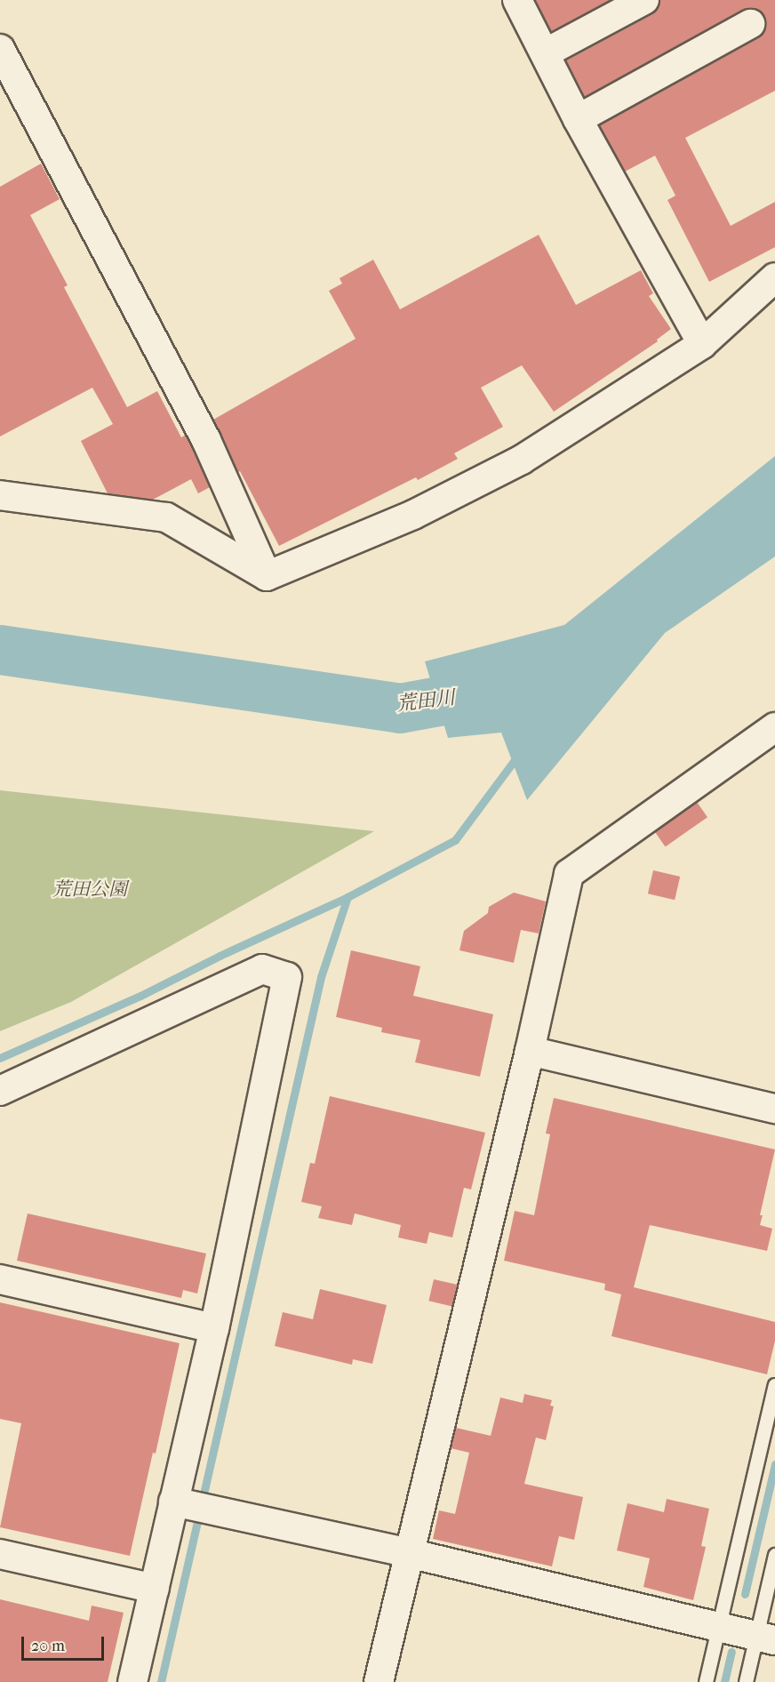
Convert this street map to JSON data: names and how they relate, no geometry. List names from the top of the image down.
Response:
{
  "water": ["荒田川"],
  "parks": ["荒田公園"],
  "scale_bar": "20 m"
}
